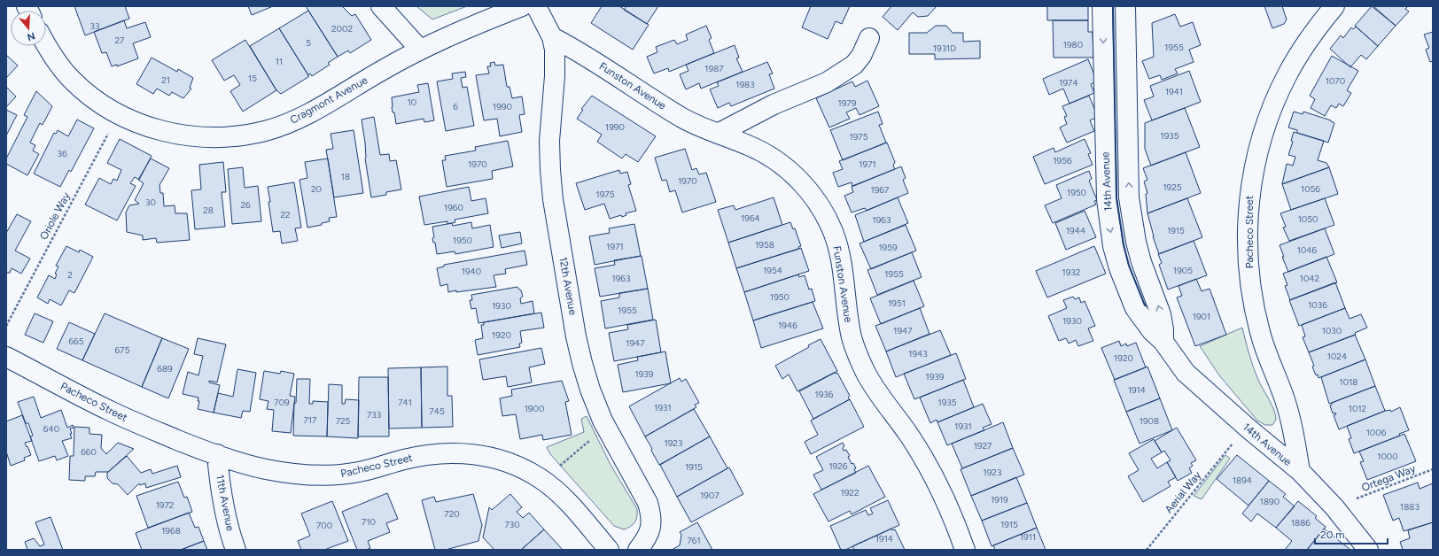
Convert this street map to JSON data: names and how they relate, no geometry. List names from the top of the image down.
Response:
{
  "streets": {
    "street": [
      "Funston Avenue",
      "Cragmont Avenue",
      "14th Avenue",
      "Pacheco Street",
      "12th Avenue",
      "11th Avenue"
    ],
    "path": ["Oriole Way", "Ortega Way", "Aerial Way"]
  },
  "crossings": [
    ["Funston Avenue", "12th Avenue"],
    ["Cragmont Avenue", "Oriole Way"],
    ["14th Avenue", "Pacheco Street"],
    ["Pacheco Street", "11th Avenue"]
  ],
  "house_numbers": [
    "33",
    "2002",
    "27",
    "5",
    "1980",
    "1955",
    "1931D",
    "11",
    "1987",
    "15",
    "21",
    "1070",
    "1974",
    "1983",
    "1941",
    "10",
    "1979",
    "6",
    "1990",
    "1990",
    "1935",
    "1975",
    "36",
    "1956",
    "1970",
    "1971",
    "18",
    "1970",
    "1925",
    "20",
    "1056",
    "1967",
    "1950",
    "1975",
    "30",
    "26",
    "1960",
    "28",
    "22",
    "1964",
    "1050",
    "1963",
    "1944",
    "1915",
    "1950",
    "1958",
    "1971",
    "1959",
    "1046",
    "1954",
    "1905",
    "1940",
    "1932",
    "1955",
    "2",
    "1963",
    "1042",
    "1950",
    "1951",
    "1036",
    "1930",
    "1955",
    "1901",
    "1930",
    "1946",
    "1947",
    "1030",
    "1920",
    "665",
    "1947",
    "675",
    "1943",
    "1024",
    "1920",
    "689",
    "1939",
    "1939",
    "1018",
    "1914",
    "1936",
    "709",
    "741",
    "1935",
    "1931",
    "1900",
    "1012",
    "745",
    "733",
    "717",
    "725",
    "1908",
    "1931",
    "640",
    "1006",
    "1923",
    "1927",
    "660",
    "1000",
    "1926",
    "1915",
    "1923",
    "1894",
    "1922",
    "1907",
    "1919",
    "1890",
    "1972",
    "1883",
    "720",
    "710",
    "1886",
    "730",
    "1915",
    "700",
    "1968",
    "1911",
    "1914",
    "761"
  ],
  "scale_bar": "20 m",
  "north": "bottom"
}
